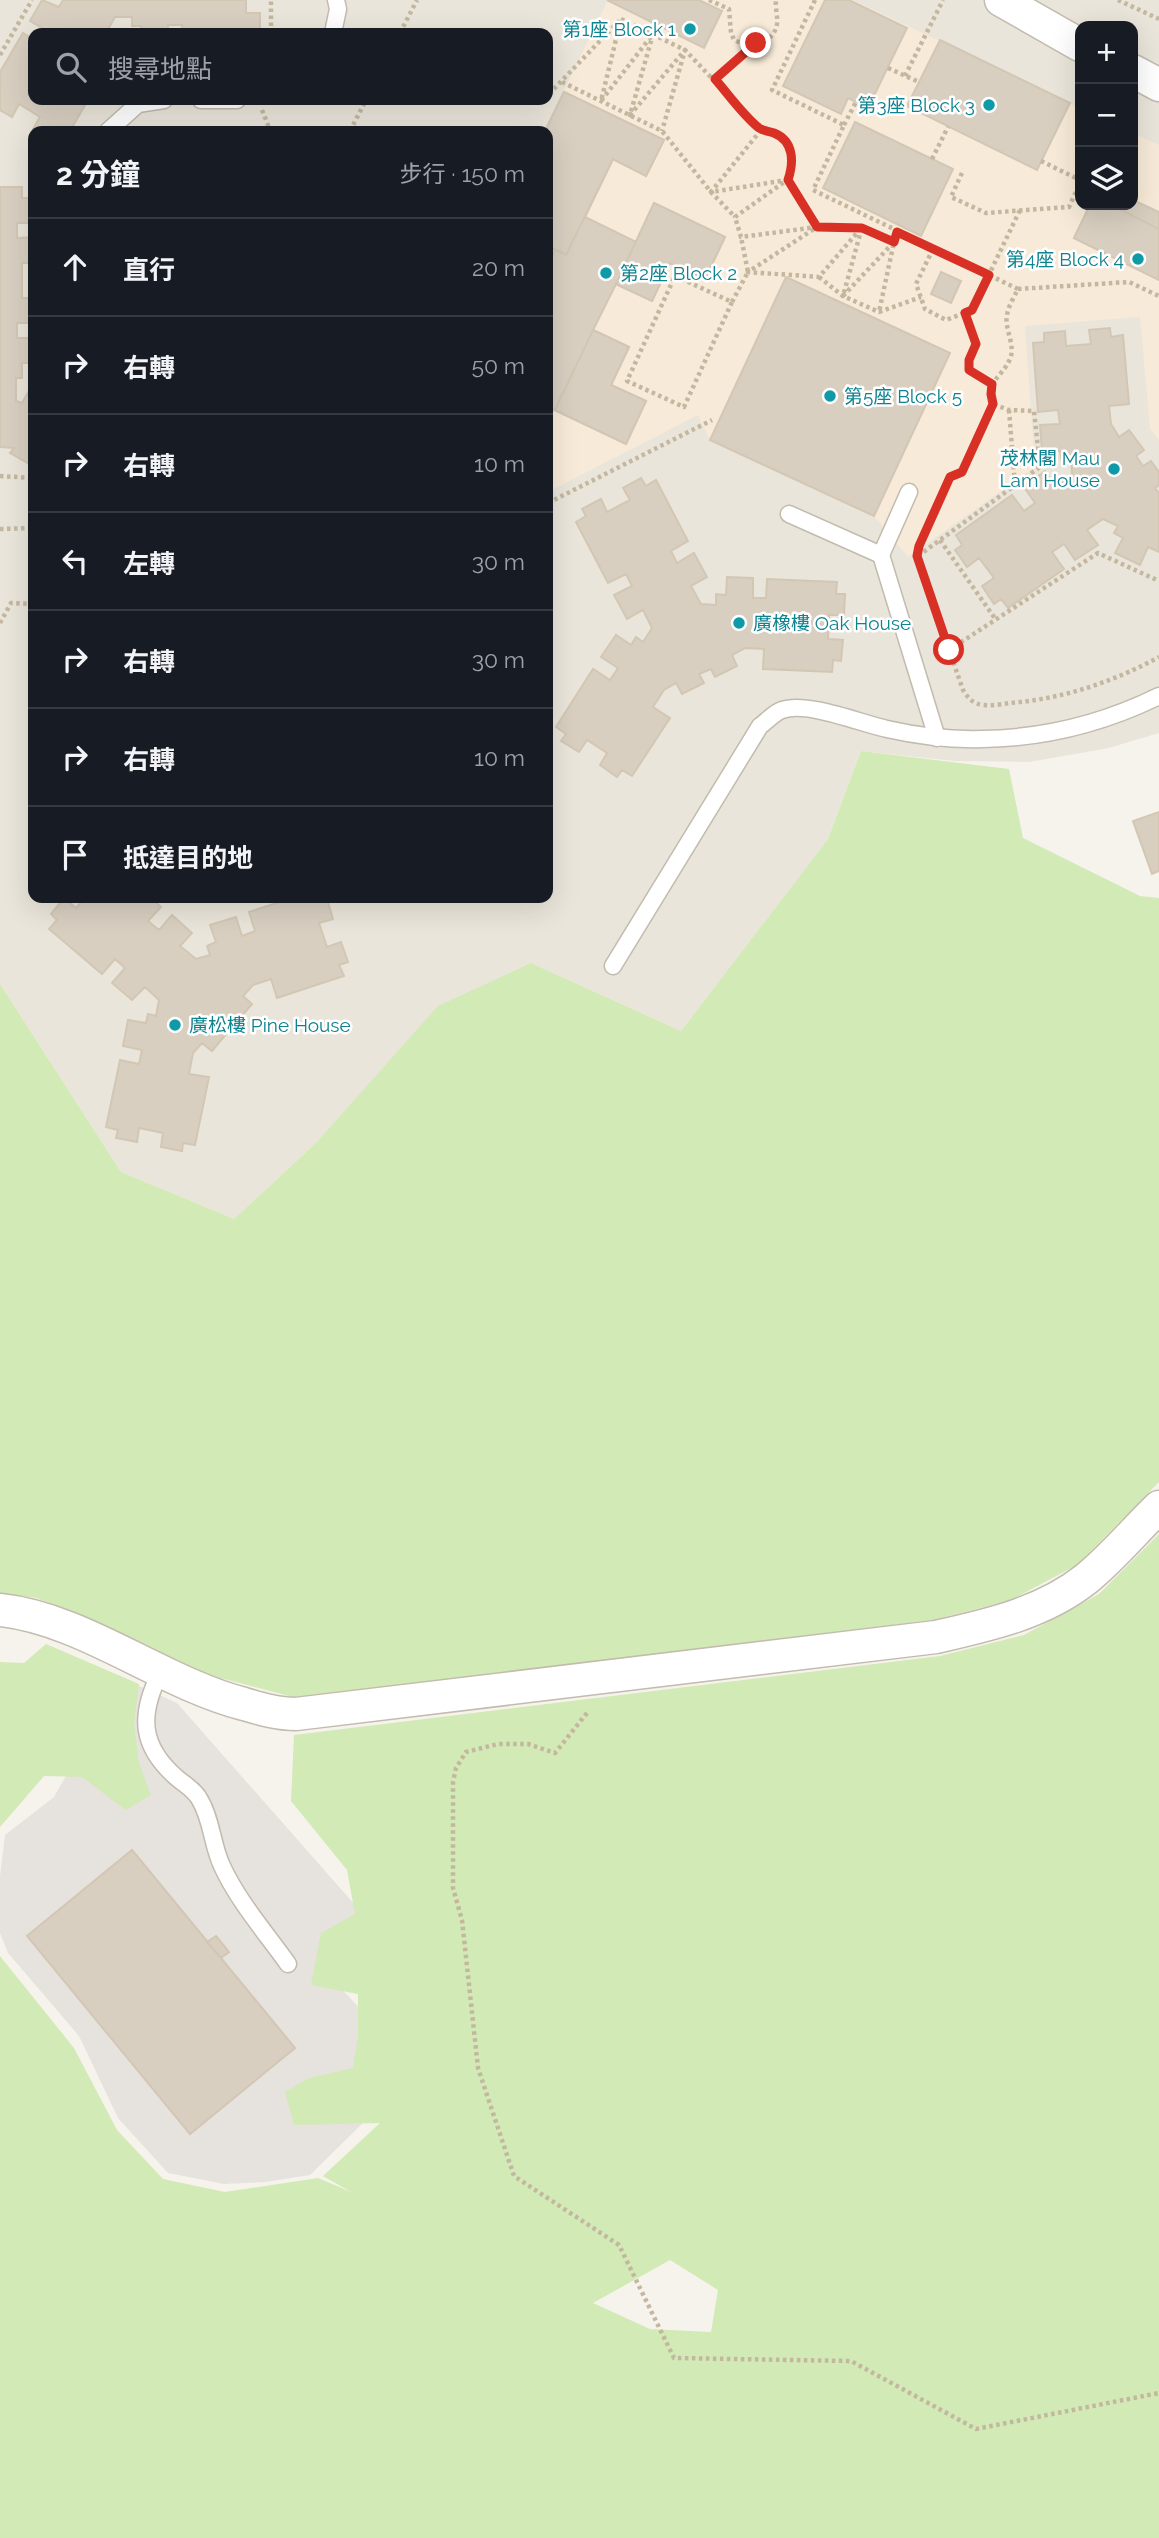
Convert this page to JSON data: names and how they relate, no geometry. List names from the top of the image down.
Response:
{
  "places": [
    "第1座 Block 1",
    "第3座 Block 3",
    "第4座 Block 4",
    "第2座 Block 2",
    "第5座 Block 5",
    "茂林閣 Mau Lam House",
    "廣橡樓 Oak House",
    "廣松樓 Pine House"
  ],
  "page": {
    "map_buttons": ["+", "−"],
    "search": "搜尋地點",
    "heading": ["2 分鐘", "步行 · 150 m"],
    "list": [
      ["直行", "20 m"],
      ["右轉", "50 m"],
      ["右轉", "10 m"],
      ["左轉", "30 m"],
      ["右轉", "30 m"],
      ["右轉", "10 m"],
      "抵達目的地"
    ]
  }
}
